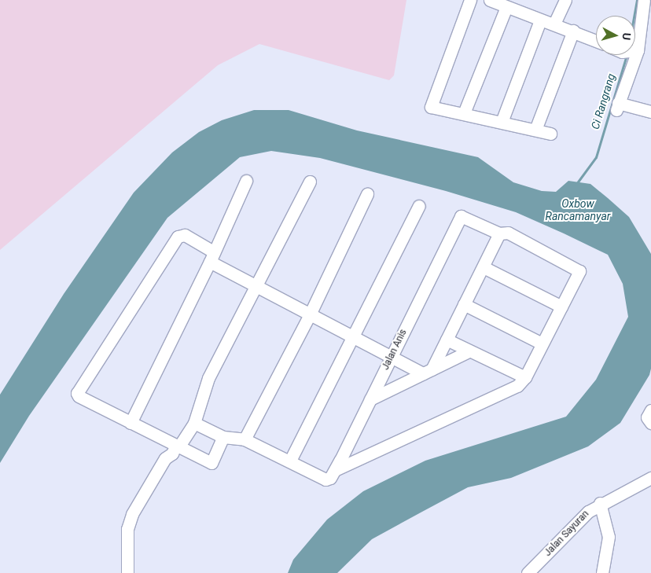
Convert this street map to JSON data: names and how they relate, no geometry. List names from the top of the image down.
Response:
{
  "streets": {
    "street": ["Jalan Anis", "Jalan Sayuran"]
  },
  "water": ["Ci Rangrang", "Oxbow Rancamanyar"],
  "north": "right"
}
